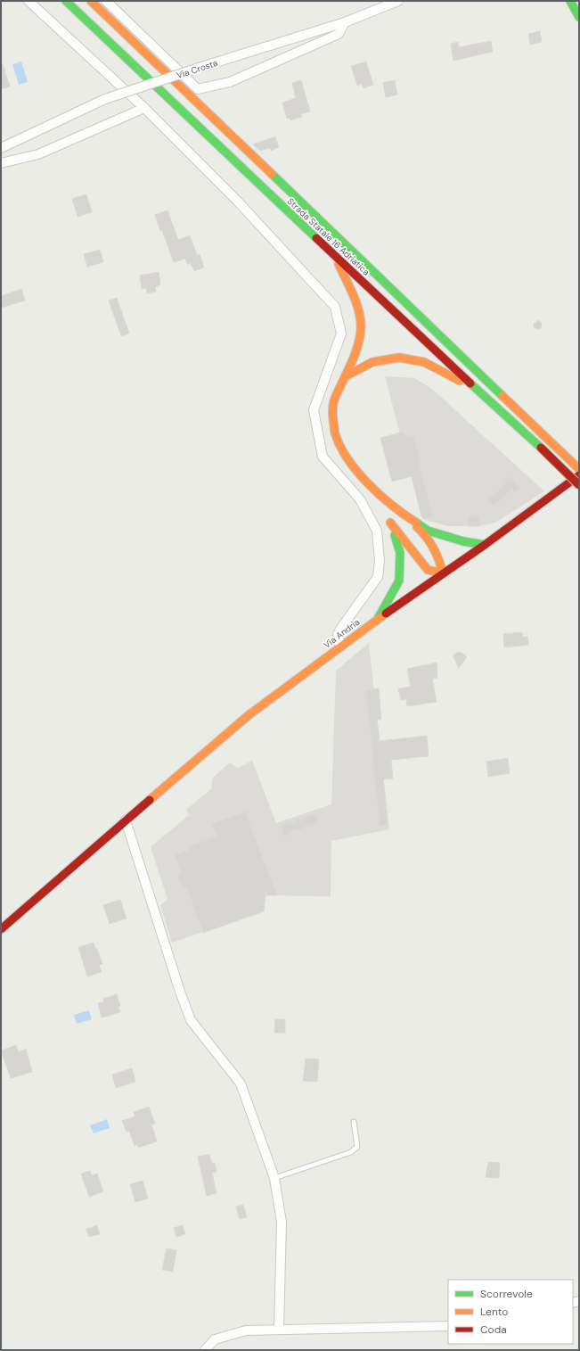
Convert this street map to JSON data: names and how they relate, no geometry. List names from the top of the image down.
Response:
{
  "streets": {
    "main road": ["Strada Statale 16 Adriatica", "Via Andria"],
    "street": ["Via Crosta"]
  },
  "legend": ["Scorrevole", "Lento", "Coda"]
}
